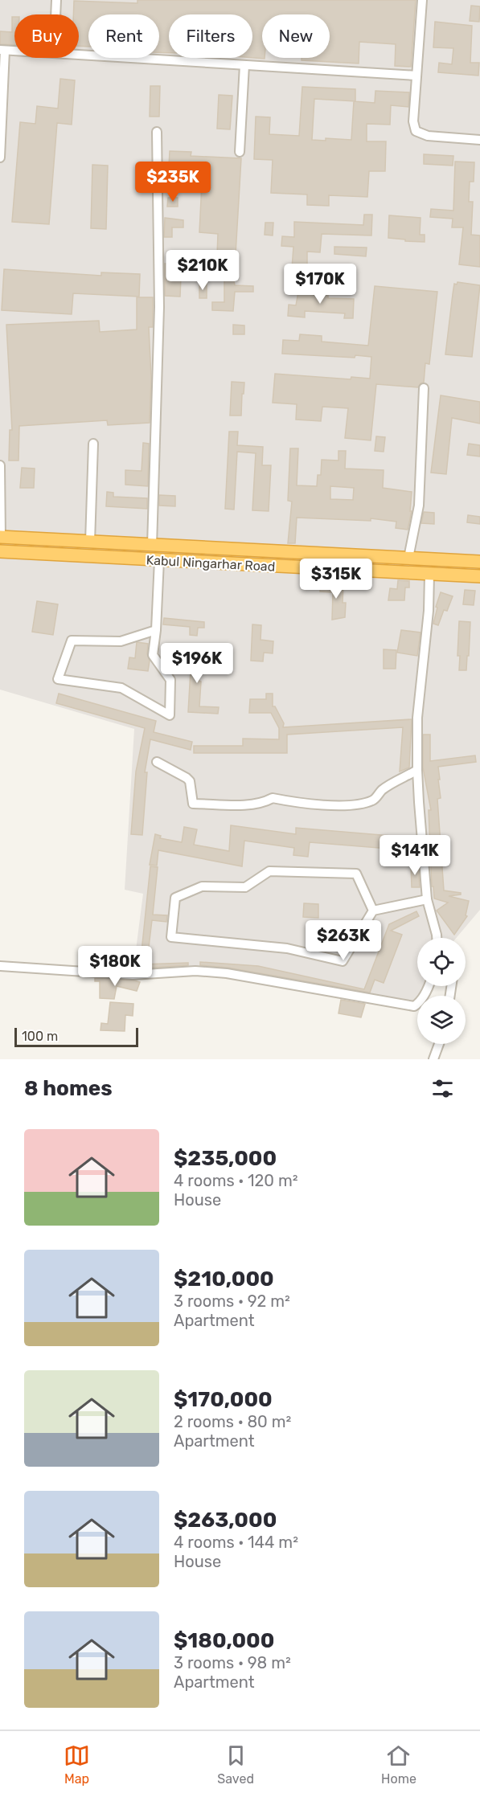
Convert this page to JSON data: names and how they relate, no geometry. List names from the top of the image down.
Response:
{
  "streets": {
    "highway": ["Kabul Ningarhar Road"]
  },
  "scale_bar": "100 m",
  "page": {
    "chip": [
      "Buy",
      "Rent",
      "Filters",
      "New"
    ],
    "price": [
      "$235K",
      "$210K",
      "$170K",
      "$315K",
      "$196K",
      "$141K",
      "$263K",
      "$180K"
    ],
    "scale": "100 m",
    "heading": "8 homes",
    "list": [
      {
        "name": "$235,000",
        "note": "4 rooms · 120 m² · House"
      },
      {
        "name": "$210,000",
        "note": "3 rooms · 92 m² · Apartment"
      },
      {
        "name": "$170,000",
        "note": "2 rooms · 80 m² · Apartment"
      },
      {
        "name": "$263,000",
        "note": "4 rooms · 144 m² · House"
      },
      {
        "name": "$180,000",
        "note": "3 rooms · 98 m² · Apartment"
      }
    ],
    "tabs": ["Map", "Saved", "Home"]
  }
}
